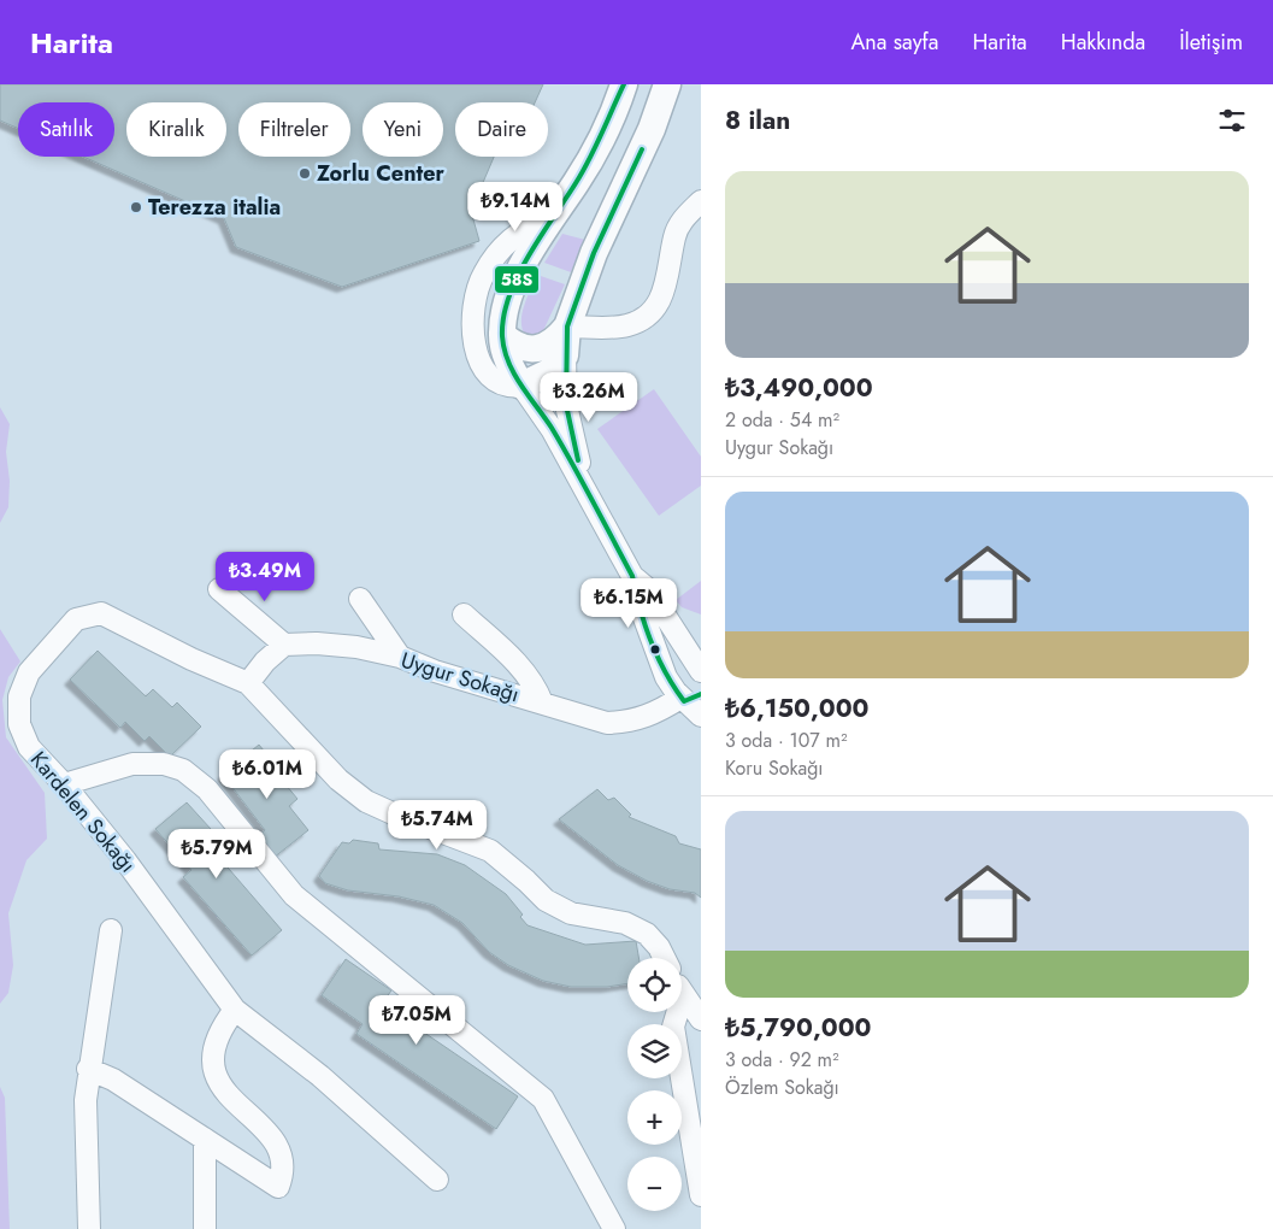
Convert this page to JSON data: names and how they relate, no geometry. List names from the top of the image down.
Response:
{
  "streets": {
    "street": ["Uygur Sokağı", "Kardelen Sokağı"]
  },
  "places": ["Zorlu Center", "Terezza italia"],
  "lines": ["transit line 58S"],
  "page": {
    "header": "Harita",
    "nav": [
      "Ana sayfa",
      "Harita",
      "Hakkında",
      "İletişim"
    ],
    "heading": "8 ilan",
    "chip": [
      "Satılık",
      "Kiralık",
      "Filtreler",
      "Yeni",
      "Daire"
    ],
    "list": [
      {
        "name": "₺3,490,000",
        "note": "2 oda · 54 m² · Uygur Sokağı"
      },
      {
        "name": "₺6,150,000",
        "note": "3 oda · 107 m² · Koru Sokağı"
      },
      {
        "name": "₺5,790,000",
        "note": "3 oda · 92 m² · Özlem Sokağı"
      }
    ],
    "price": [
      "₺9.14M",
      "₺3.26M",
      "₺3.49M",
      "₺6.15M",
      "₺6.01M",
      "₺5.74M",
      "₺5.79M",
      "₺7.05M"
    ],
    "map_buttons": ["+", "−"]
  }
}
